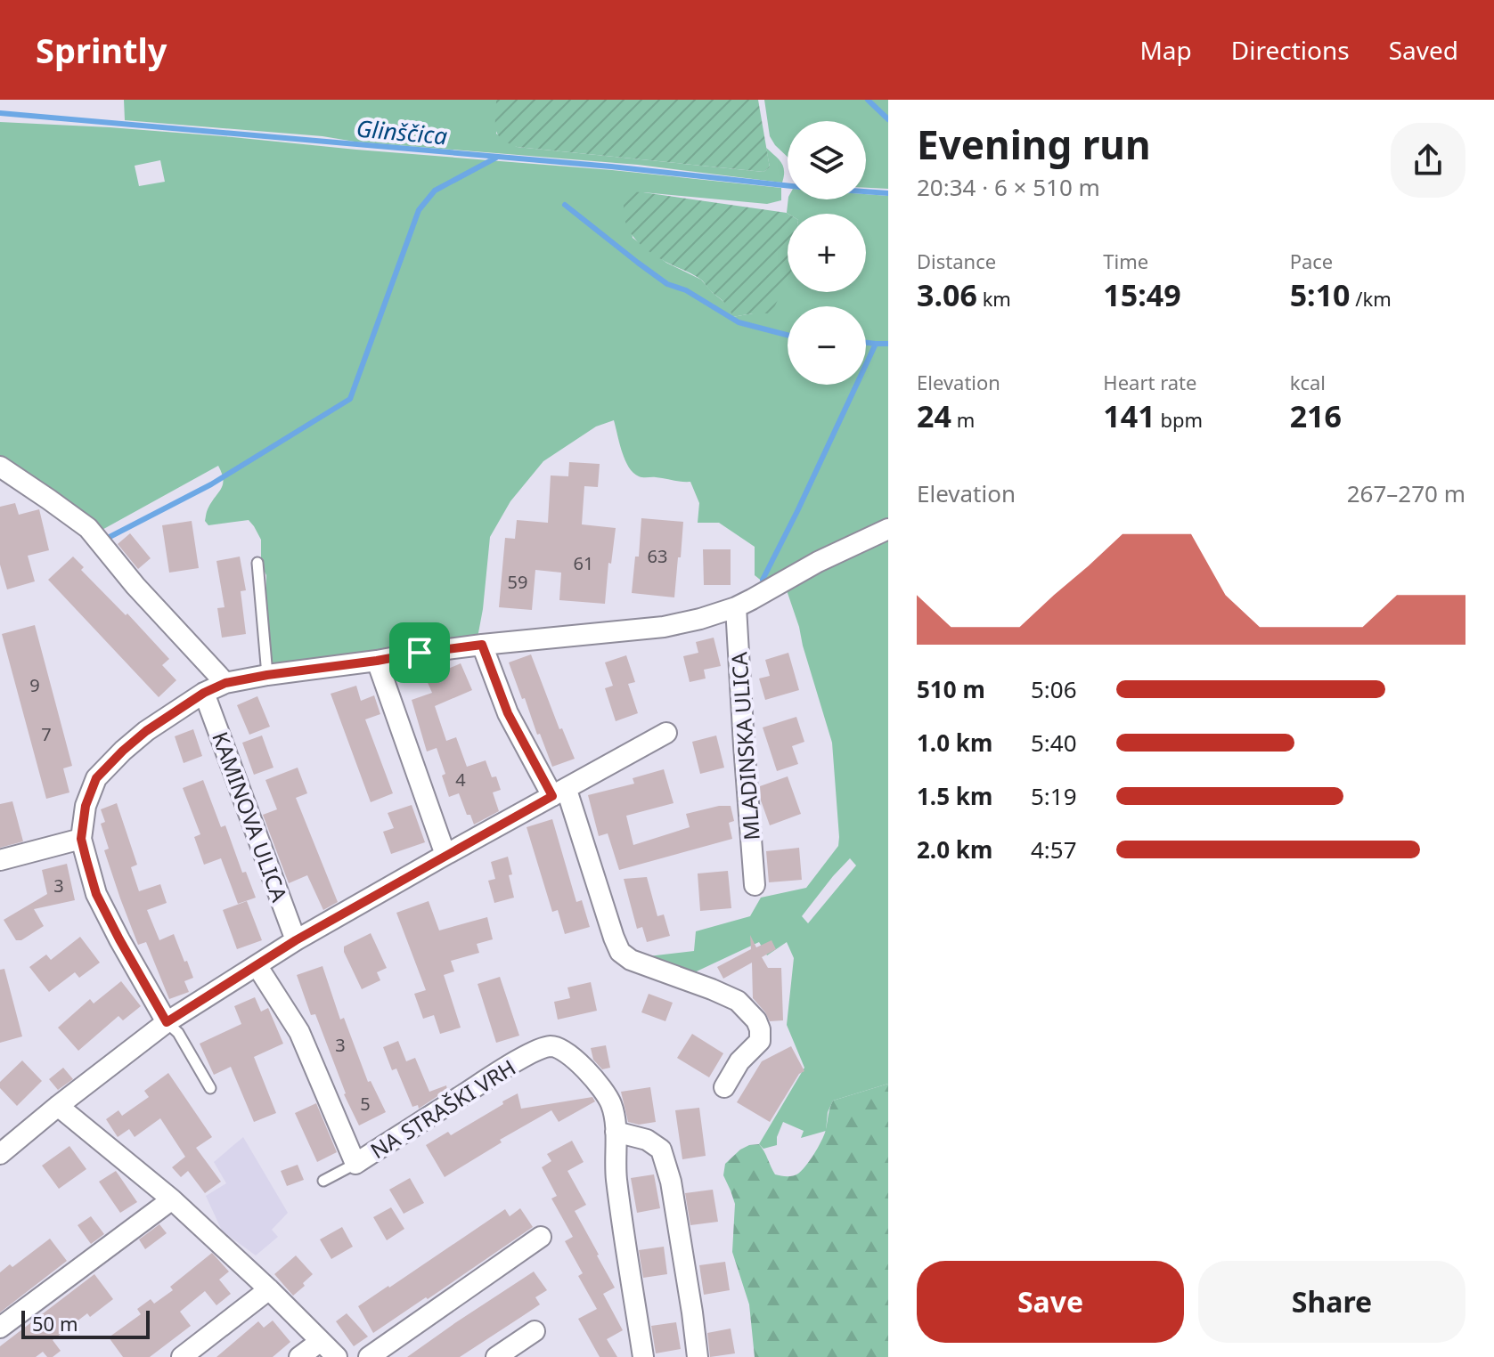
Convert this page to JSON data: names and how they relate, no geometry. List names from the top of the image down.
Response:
{
  "streets": {
    "street": ["MLADINSKA ULICA", "KAMINOVA ULICA", "NA STRAŠKI VRH"]
  },
  "water": ["Glinščica"],
  "house_numbers": [
    "63",
    "61",
    "59",
    "9",
    "7",
    "4",
    "3",
    "3",
    "5"
  ],
  "scale_bar": "50 m",
  "page": {
    "header": "Sprintly",
    "nav": ["Map", "Directions", "Saved"],
    "heading": ["Evening run", "20:34 · 6 × 510 m"],
    "map_buttons": ["+", "−"],
    "stats": [
      ["Distance", "3.06 km"],
      ["Time", "15:49"],
      ["Pace", "5:10 /km"],
      ["Elevation", "24 m"],
      ["Heart rate", "141 bpm"],
      ["kcal", "216"]
    ],
    "chart": ["Elevation", "267–270 m"],
    "list": [
      {
        "name": "510 m",
        "note": "5:06"
      },
      {
        "name": "1.0 km",
        "note": "5:40"
      },
      {
        "name": "1.5 km",
        "note": "5:19"
      },
      {
        "name": "2.0 km",
        "note": "4:57"
      }
    ],
    "buttons": ["Save", "Share"],
    "scale": "50 m"
  }
}
